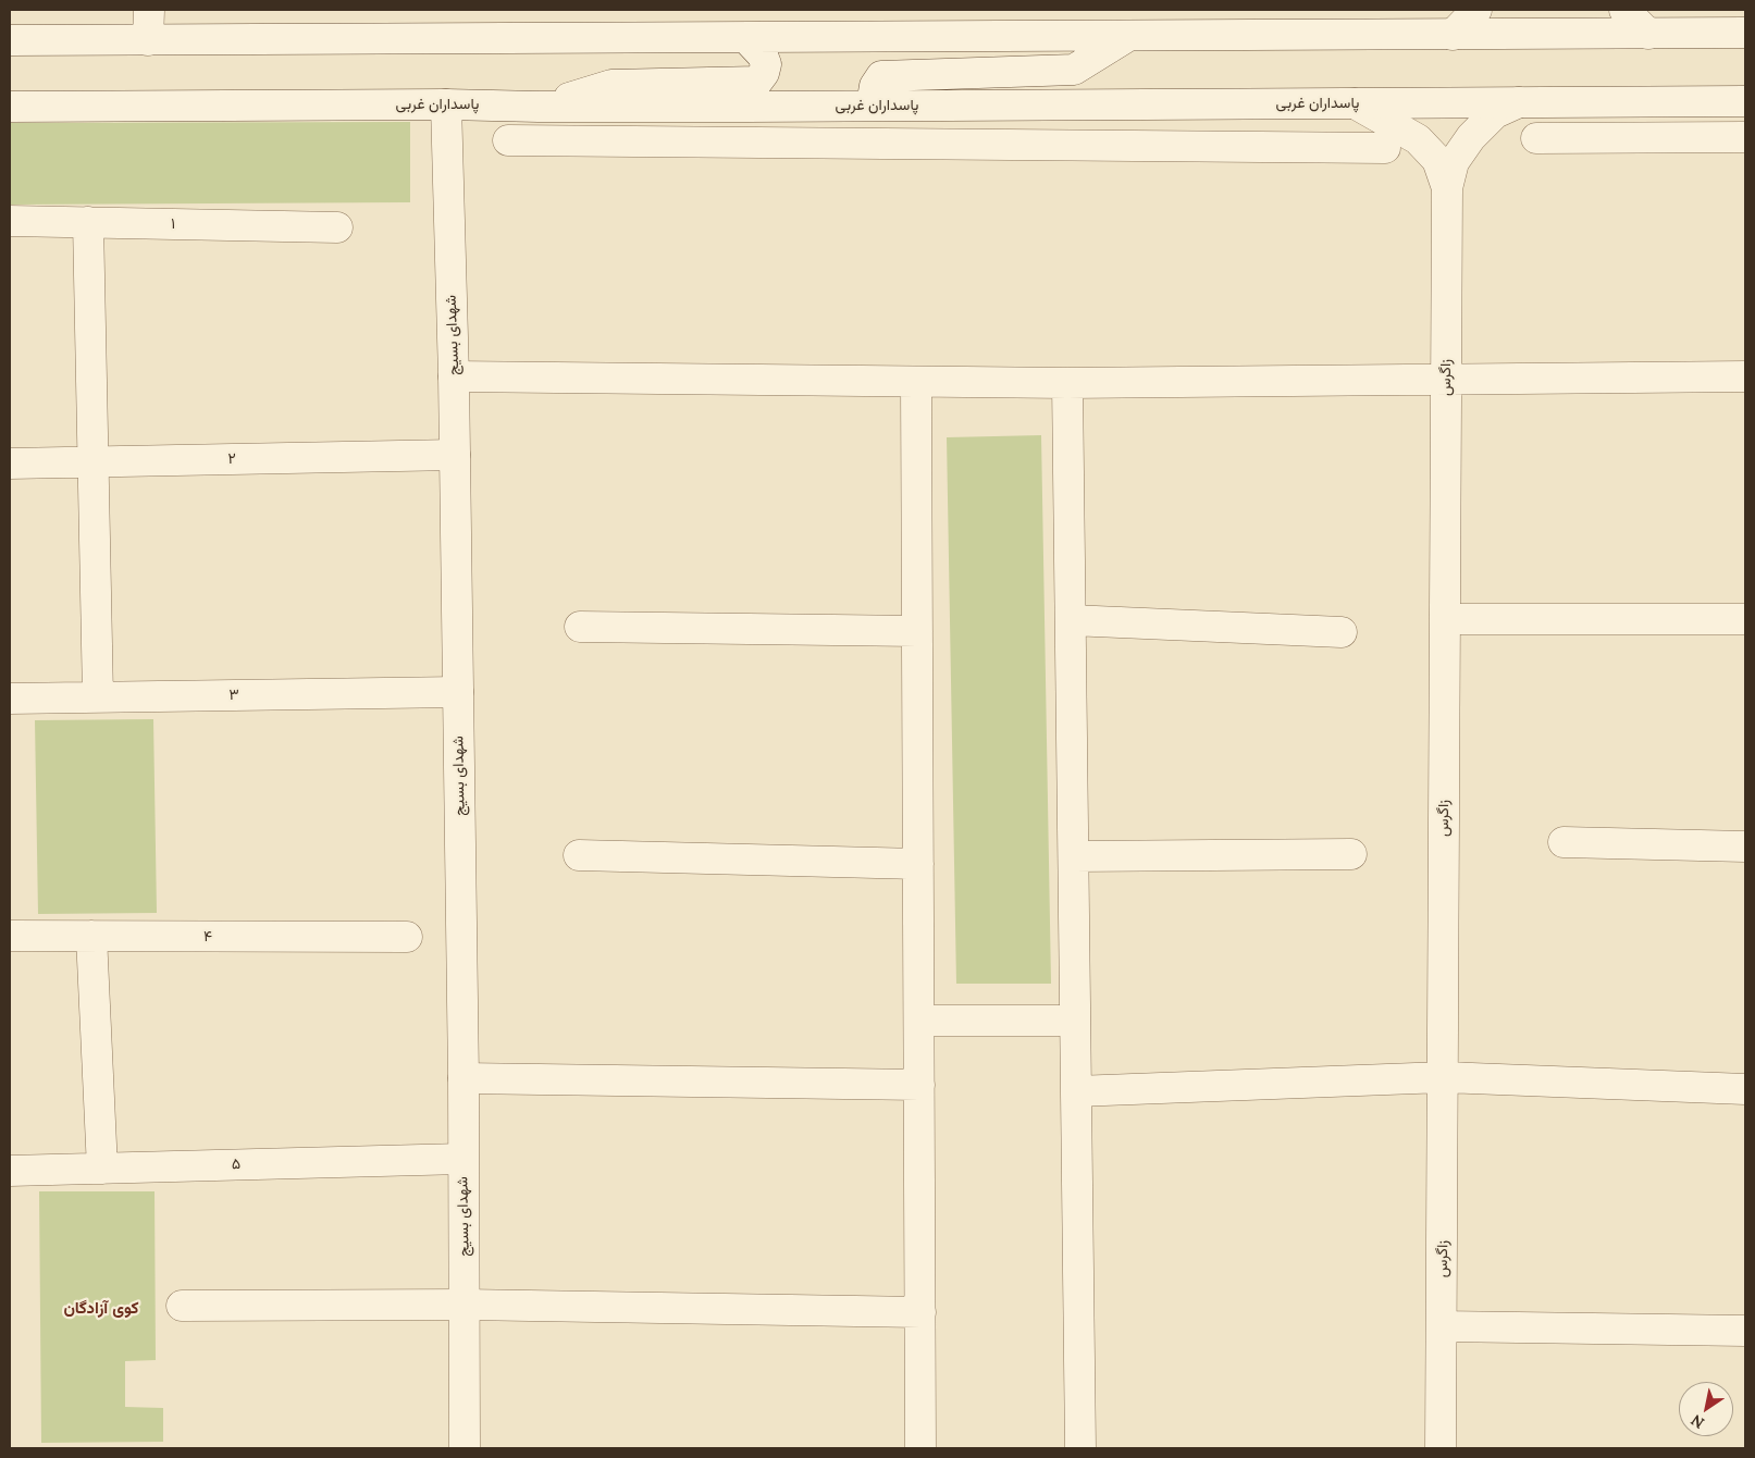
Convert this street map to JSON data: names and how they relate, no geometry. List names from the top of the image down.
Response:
{
  "streets": {
    "street": [
      "پاسداران غربی",
      "۱",
      "شهدای بسیج",
      "زاگرس",
      "۲",
      "۳",
      "۴",
      "۵"
    ]
  },
  "crossings": [
    ["پاسداران غربی", "شهدای بسیج"],
    ["پاسداران غربی", "زاگرس"],
    ["شهدای بسیج", "۲"],
    ["شهدای بسیج", "۳"],
    ["شهدای بسیج", "۵"]
  ],
  "districts": ["کوی آزادگان"],
  "north": "bottom left"
}
